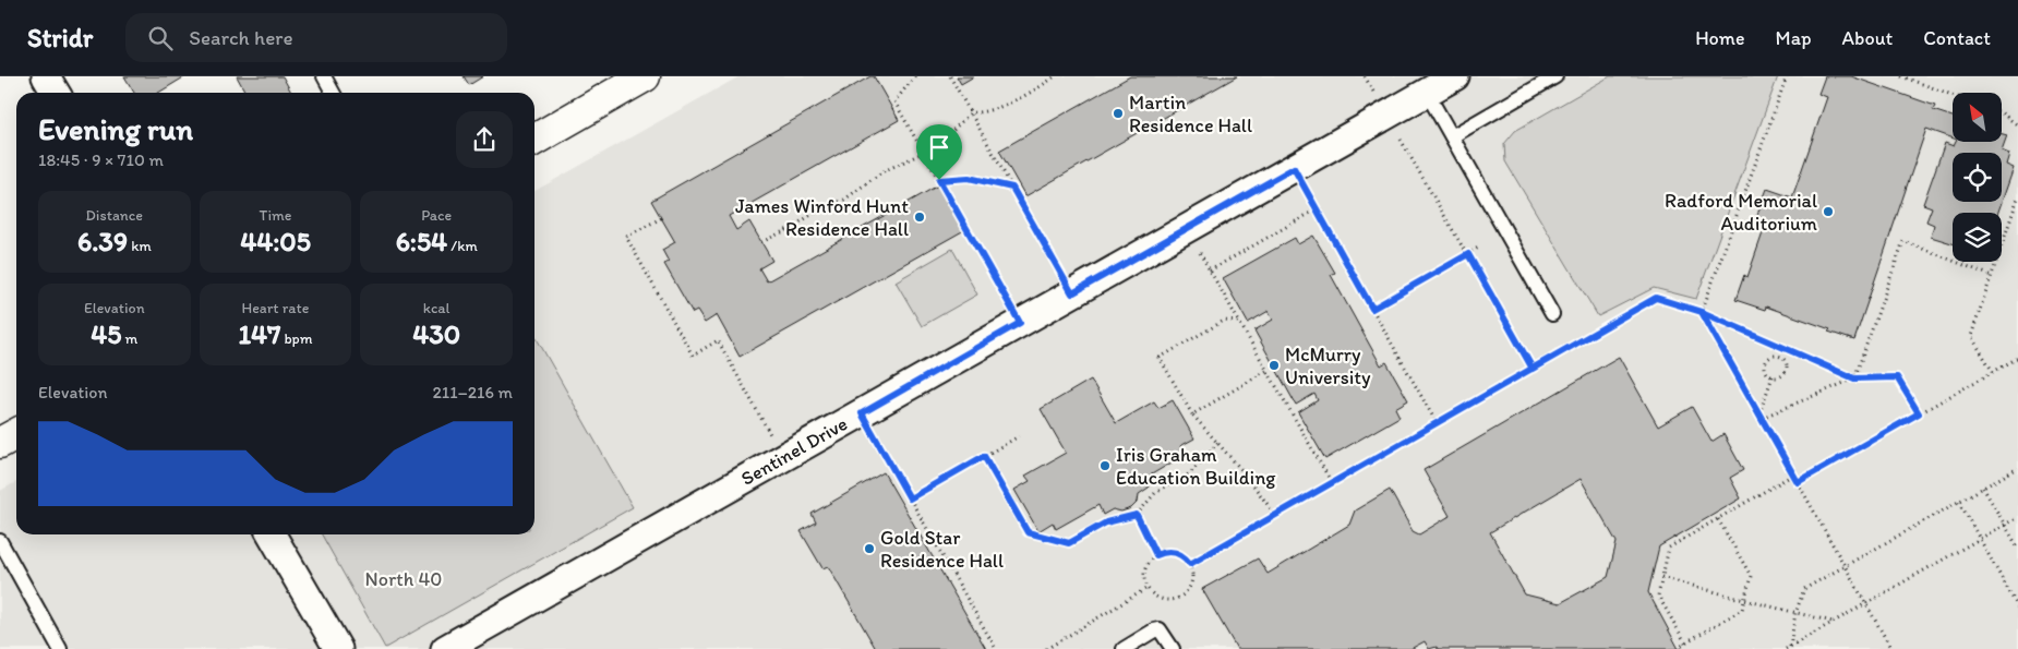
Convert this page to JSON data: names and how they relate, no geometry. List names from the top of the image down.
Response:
{
  "streets": {
    "street": ["Sentinel Drive"]
  },
  "parks": ["North 40"],
  "places": [
    "Martin Residence Hall",
    "Radford Memorial Auditorium",
    "James Winford Hunt Residence Hall",
    "McMurry University",
    "Iris Graham Education Building",
    "Gold Star Residence Hall"
  ],
  "north": "top left",
  "page": {
    "header": "Stridr",
    "search": "Search here",
    "nav": [
      "Home",
      "Map",
      "About",
      "Contact"
    ],
    "heading": ["Evening run", "18:45 · 9 × 710 m"],
    "stats": [
      ["Distance", "6.39 km"],
      ["Time", "44:05"],
      ["Pace", "6:54 /km"],
      ["Elevation", "45 m"],
      ["Heart rate", "147 bpm"],
      ["kcal", "430"]
    ],
    "chart": ["Elevation", "211–216 m"]
  }
}
